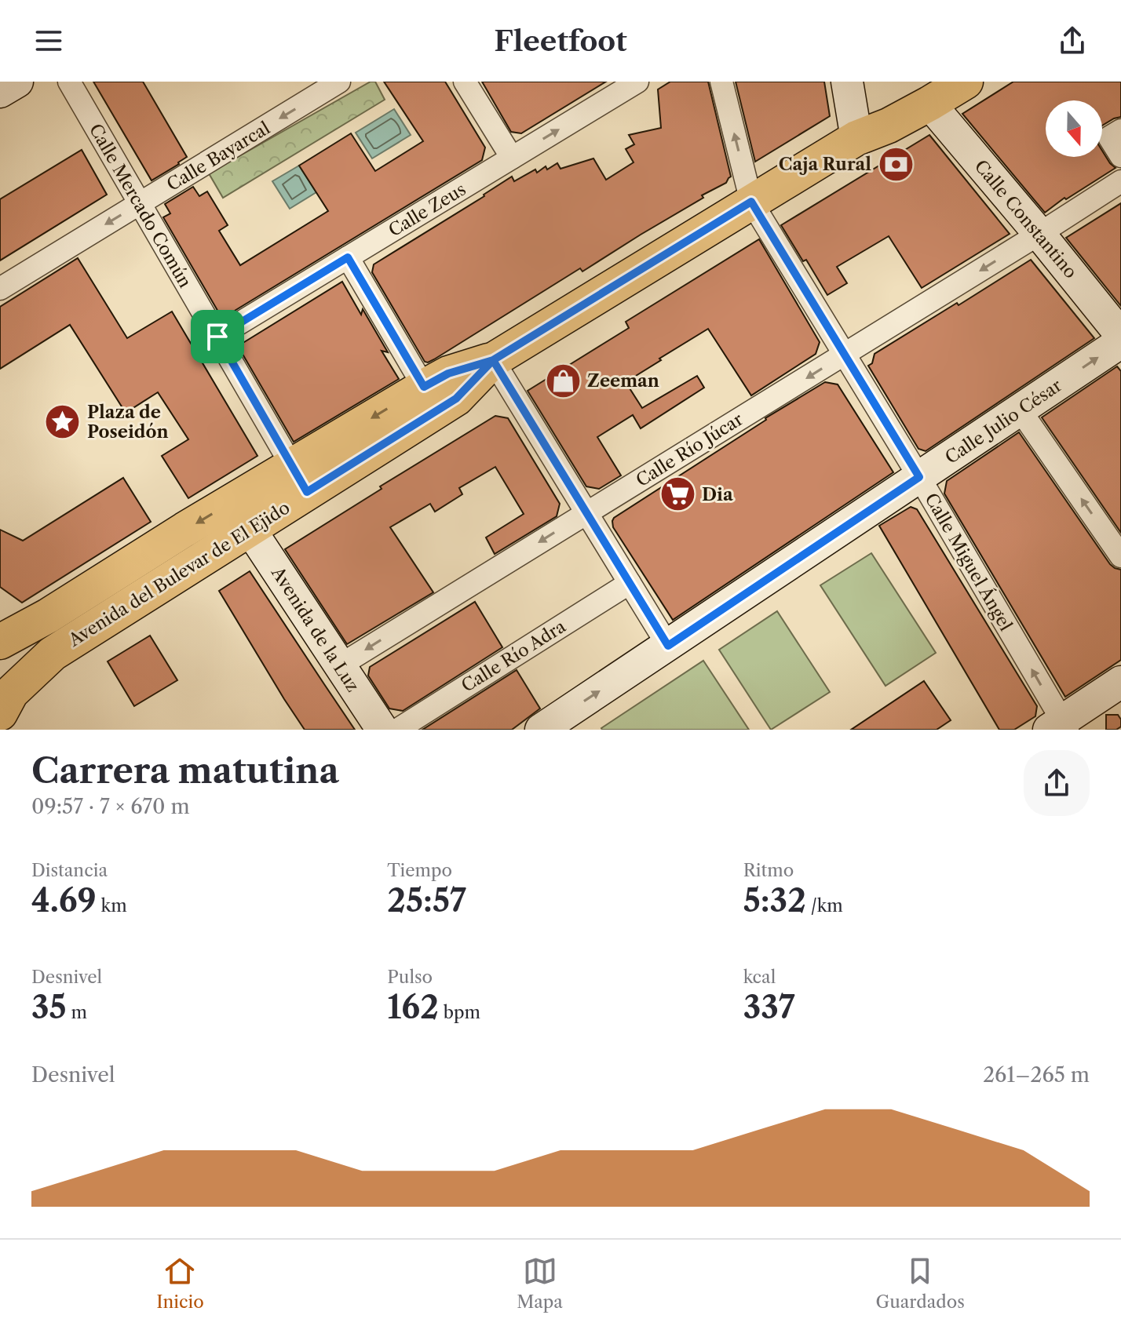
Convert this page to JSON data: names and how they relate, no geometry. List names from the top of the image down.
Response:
{
  "streets": {
    "main road": ["Avenida del Bulevar de El Ejido"],
    "street": [
      "Calle Bayarcal",
      "Calle Mercado Común",
      "Calle Zeus",
      "Calle Constantino",
      "Calle Julio César",
      "Calle Río Júcar",
      "Calle Miguel Ángel",
      "Avenida de la Luz",
      "Calle Río Adra"
    ]
  },
  "crossings": [
    ["Calle Bayarcal", "Calle Mercado Común"],
    ["Calle Mercado Común", "Calle Zeus"],
    ["Calle Mercado Común", "Avenida del Bulevar de El Ejido"],
    ["Calle Constantino", "Calle Río Júcar"],
    ["Calle Constantino", "Avenida del Bulevar de El Ejido"],
    ["Calle Julio César", "Calle Miguel Ángel"],
    ["Calle Río Júcar", "Calle Miguel Ángel"],
    ["Calle Río Júcar", "Avenida de la Luz"],
    ["Calle Miguel Ángel", "Avenida del Bulevar de El Ejido"],
    ["Avenida del Bulevar de El Ejido", "Avenida de la Luz"]
  ],
  "one_way": ["Calle Bayarcal", "Calle Julio César", "Calle Río Júcar"],
  "places": {
    "bank": ["Caja Rural"],
    "shop": ["Zeeman"],
    "place": ["Plaza de Poseidón"],
    "supermarket": ["Dia"]
  },
  "north": "bottom",
  "page": {
    "header": "Fleetfoot",
    "heading": ["Carrera matutina", "09:57 · 7 × 670 m"],
    "stats": [
      ["Distancia", "4.69 km"],
      ["Tiempo", "25:57"],
      ["Ritmo", "5:32 /km"],
      ["Desnivel", "35 m"],
      ["Pulso", "162 bpm"],
      ["kcal", "337"]
    ],
    "chart": ["Desnivel", "261–265 m"],
    "tabs": ["Inicio", "Mapa", "Guardados"]
  }
}
